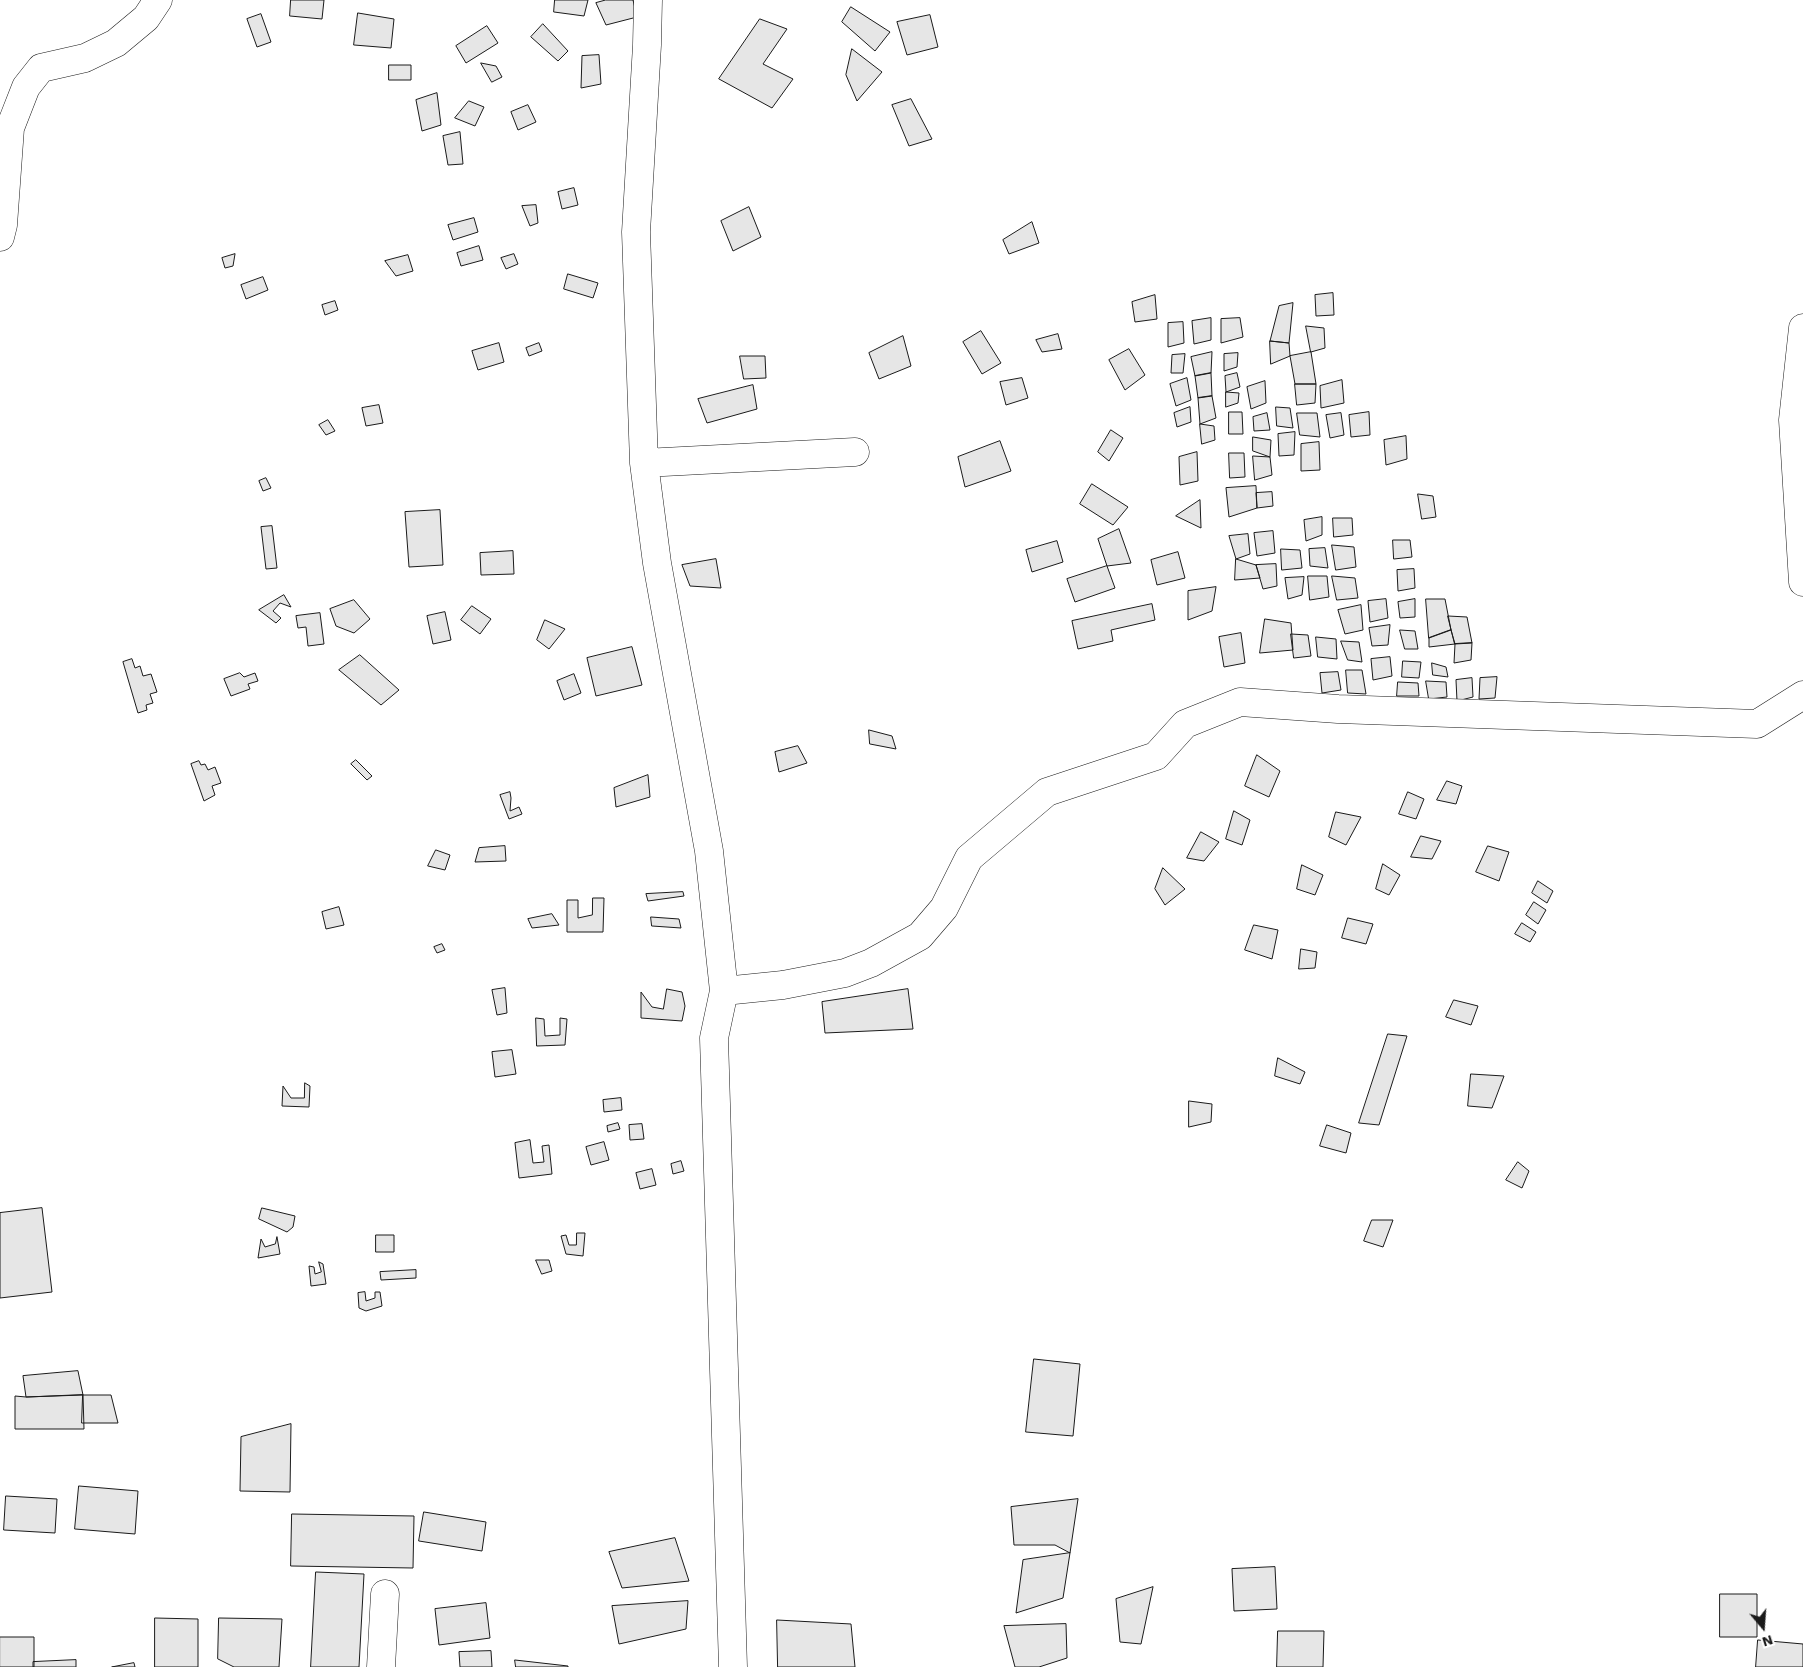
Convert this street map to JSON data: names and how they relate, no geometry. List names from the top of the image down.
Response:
{
  "north": "bottom"
}
